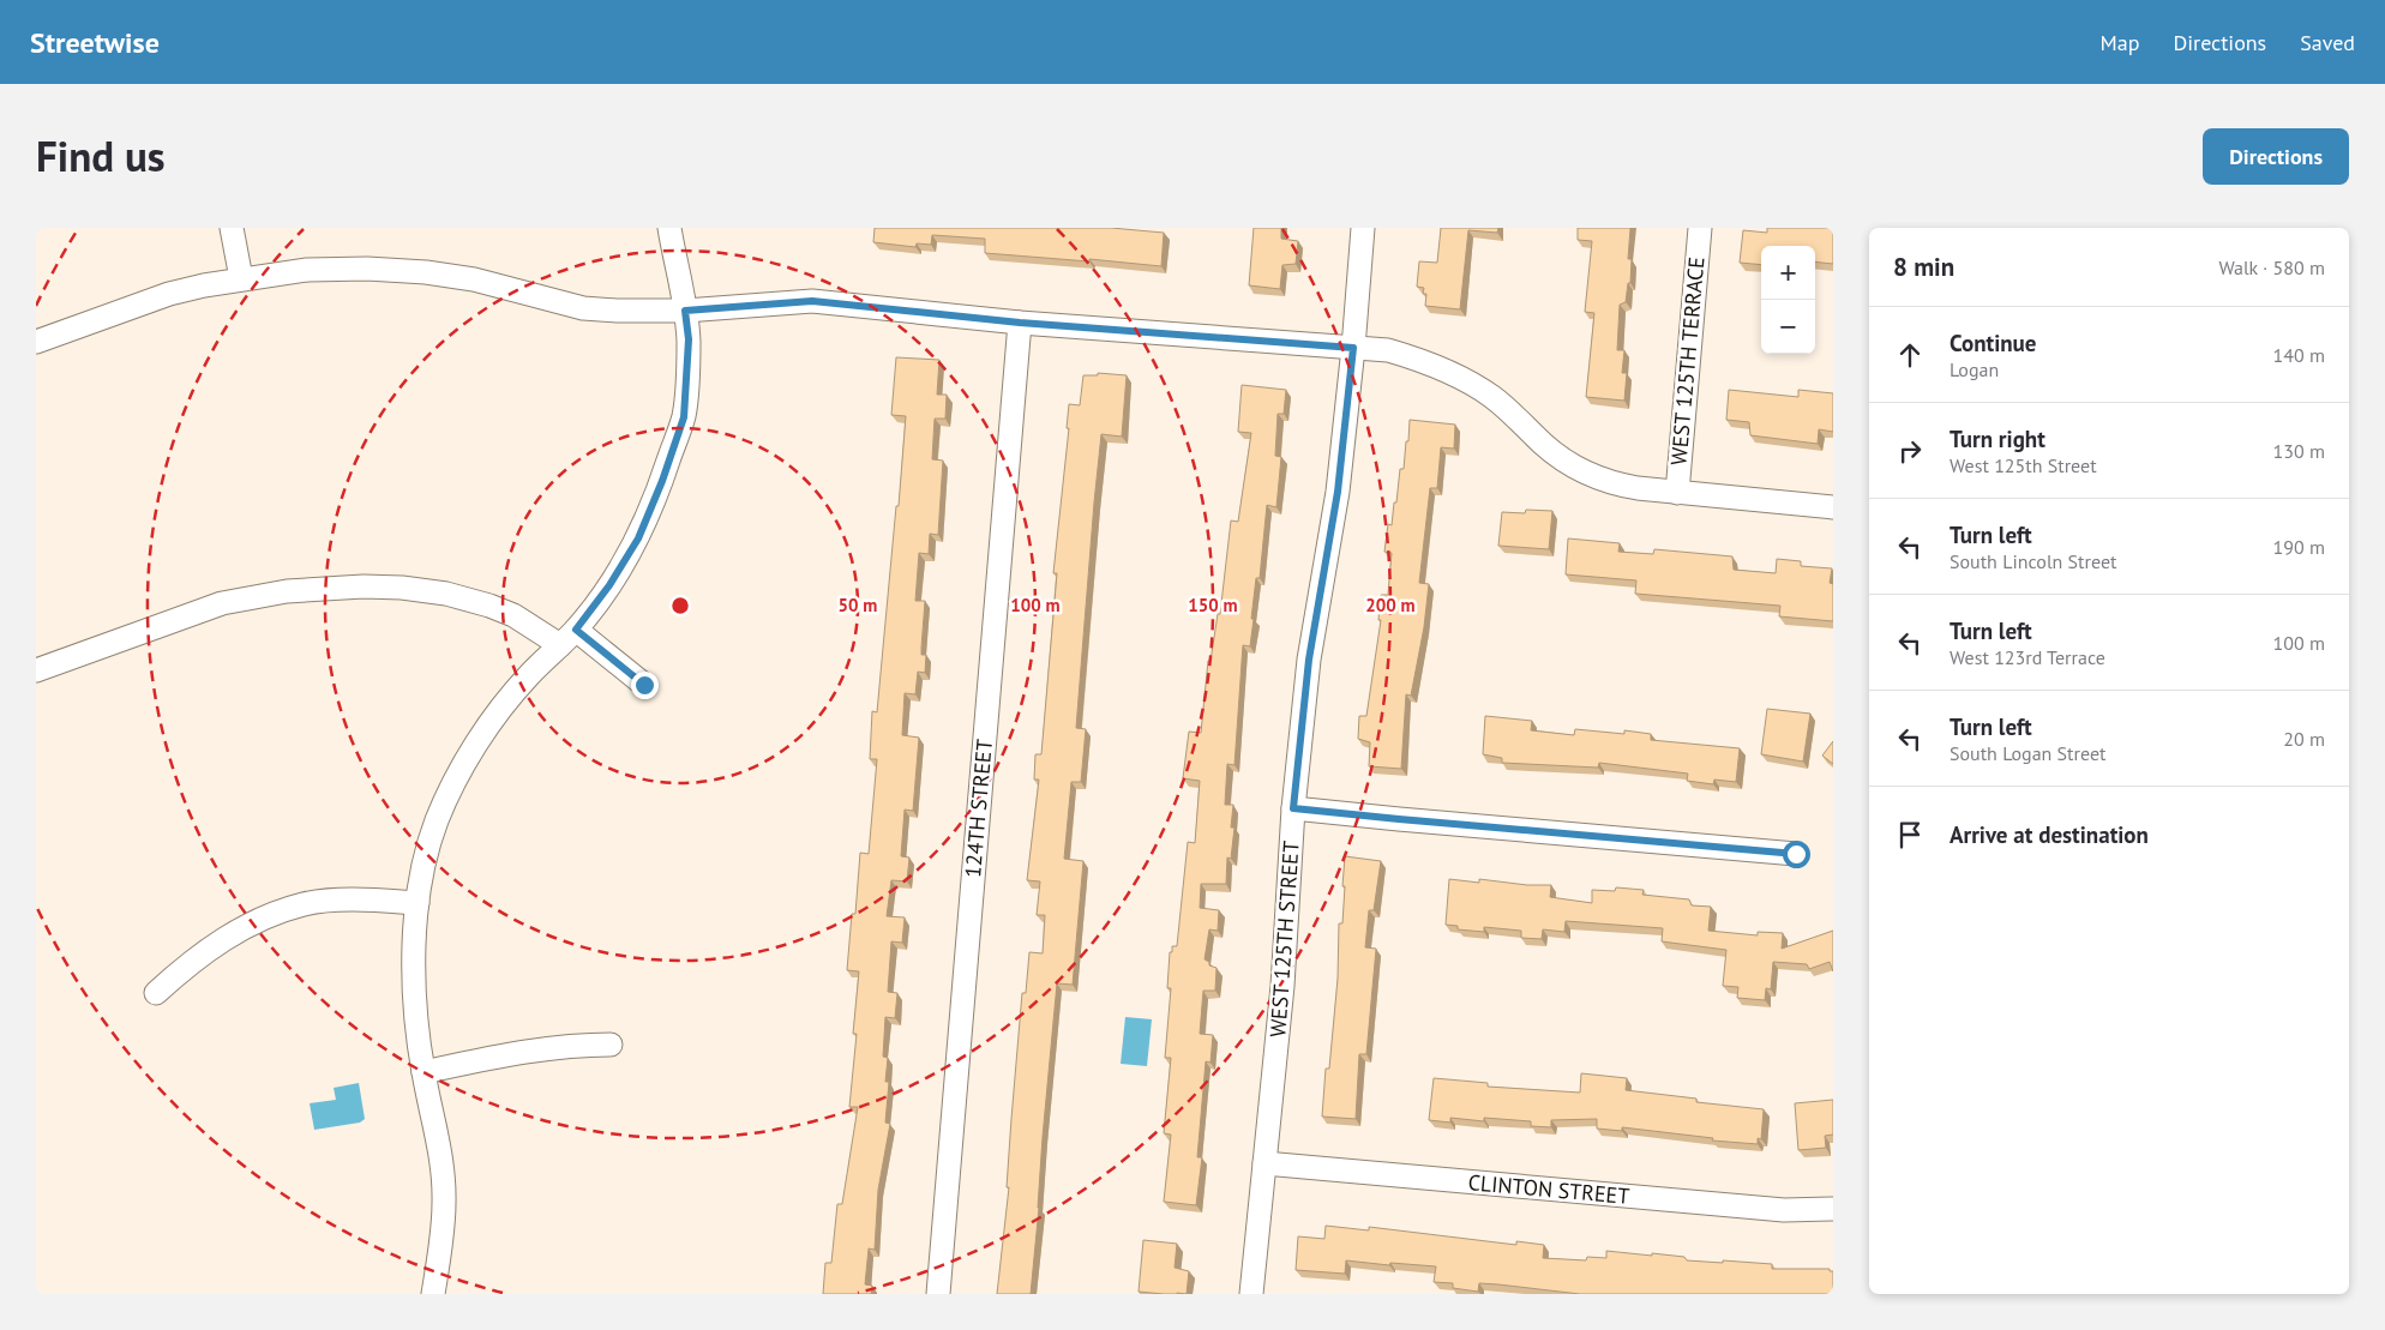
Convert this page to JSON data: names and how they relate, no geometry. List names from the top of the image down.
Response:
{
  "streets": {
    "street": [
      "WEST 125TH TERRACE",
      "124TH STREET",
      "WEST 125TH STREET",
      "CLINTON STREET"
    ]
  },
  "crossings": [
    ["WEST 125TH STREET", "CLINTON STREET"]
  ],
  "page": {
    "header": "Streetwise",
    "nav": ["Map", "Directions", "Saved"],
    "title": "Find us",
    "buttons": "Directions",
    "heading": ["8 min", "Walk · 580 m"],
    "map_buttons": ["+", "−"],
    "list": [
      ["Continue", "Logan", "140 m"],
      ["Turn right", "West 125th Street", "130 m"],
      ["Turn left", "South Lincoln Street", "190 m"],
      ["Turn left", "West 123rd Terrace", "100 m"],
      ["Turn left", "South Logan Street", "20 m"],
      "Arrive at destination"
    ]
  },
  "rings": [
    "50 m",
    "100 m",
    "150 m",
    "200 m"
  ]
}
